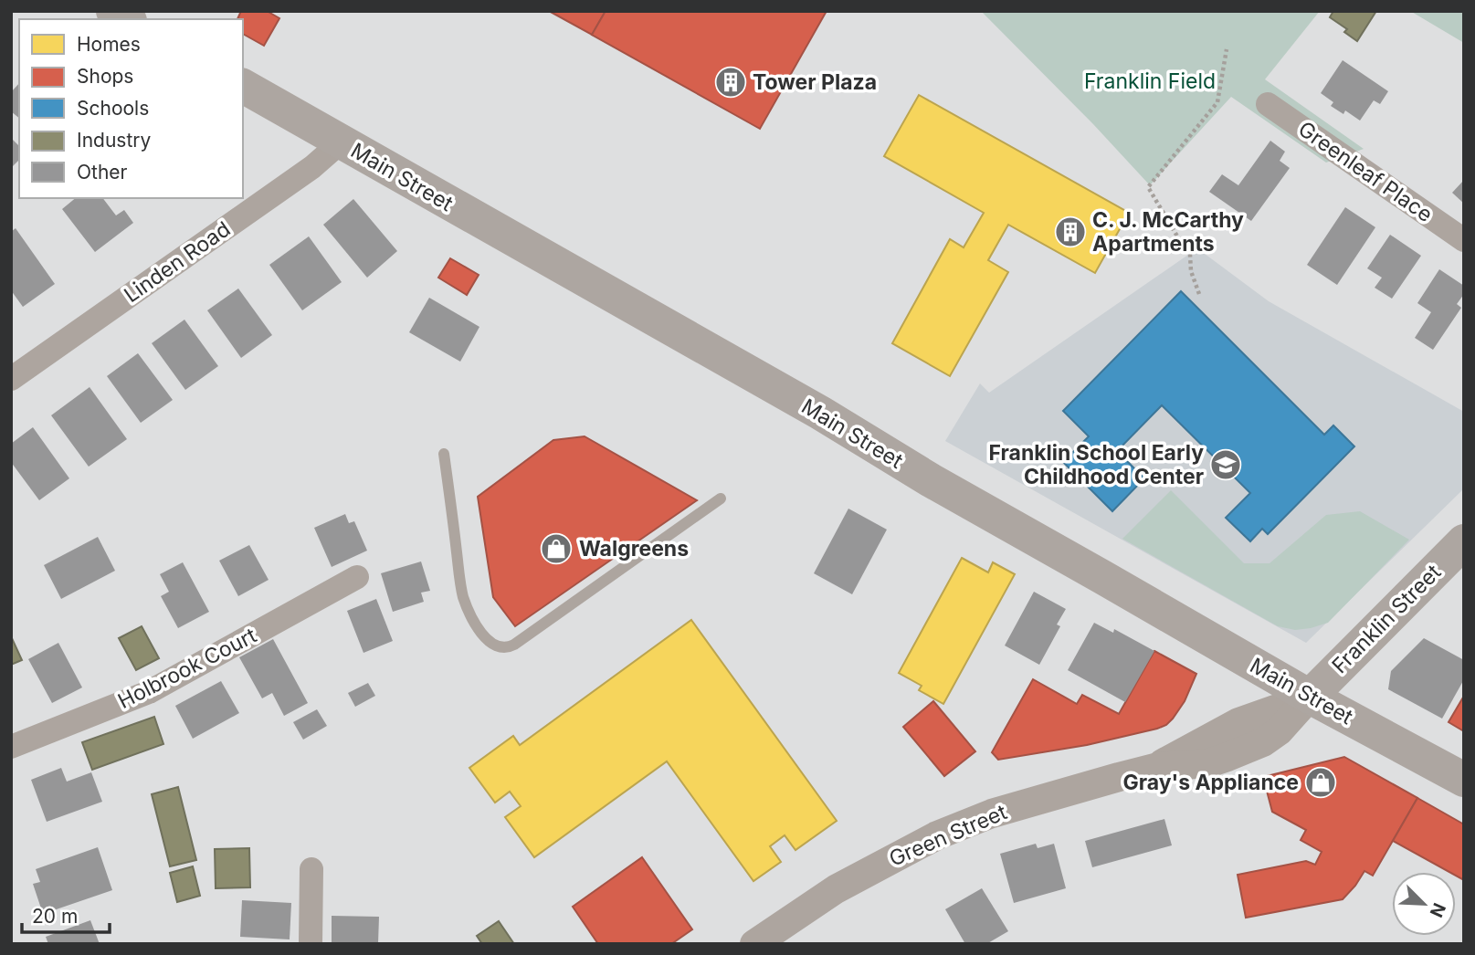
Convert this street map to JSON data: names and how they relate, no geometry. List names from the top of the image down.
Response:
{
  "streets": {
    "main road": ["Main Street", "Franklin Street"],
    "street": [
      "Greenleaf Place",
      "Linden Road",
      "Holbrook Court",
      "Green Street"
    ]
  },
  "crossings": [
    ["Main Street", "Linden Road"],
    ["Main Street", "Franklin Street"],
    ["Main Street", "Green Street"],
    ["Franklin Street", "Green Street"]
  ],
  "parks": ["Franklin Field"],
  "places": {
    "building": ["Tower Plaza", "C. J. McCarthy Apartments"],
    "school or university": ["Franklin School Early Childhood Center"],
    "shop": ["Walgreens", "Gray's Appliance"]
  },
  "legend": [
    "Homes",
    "Shops",
    "Schools",
    "Industry",
    "Other"
  ],
  "scale_bar": "20 m",
  "north": "bottom right"
}
